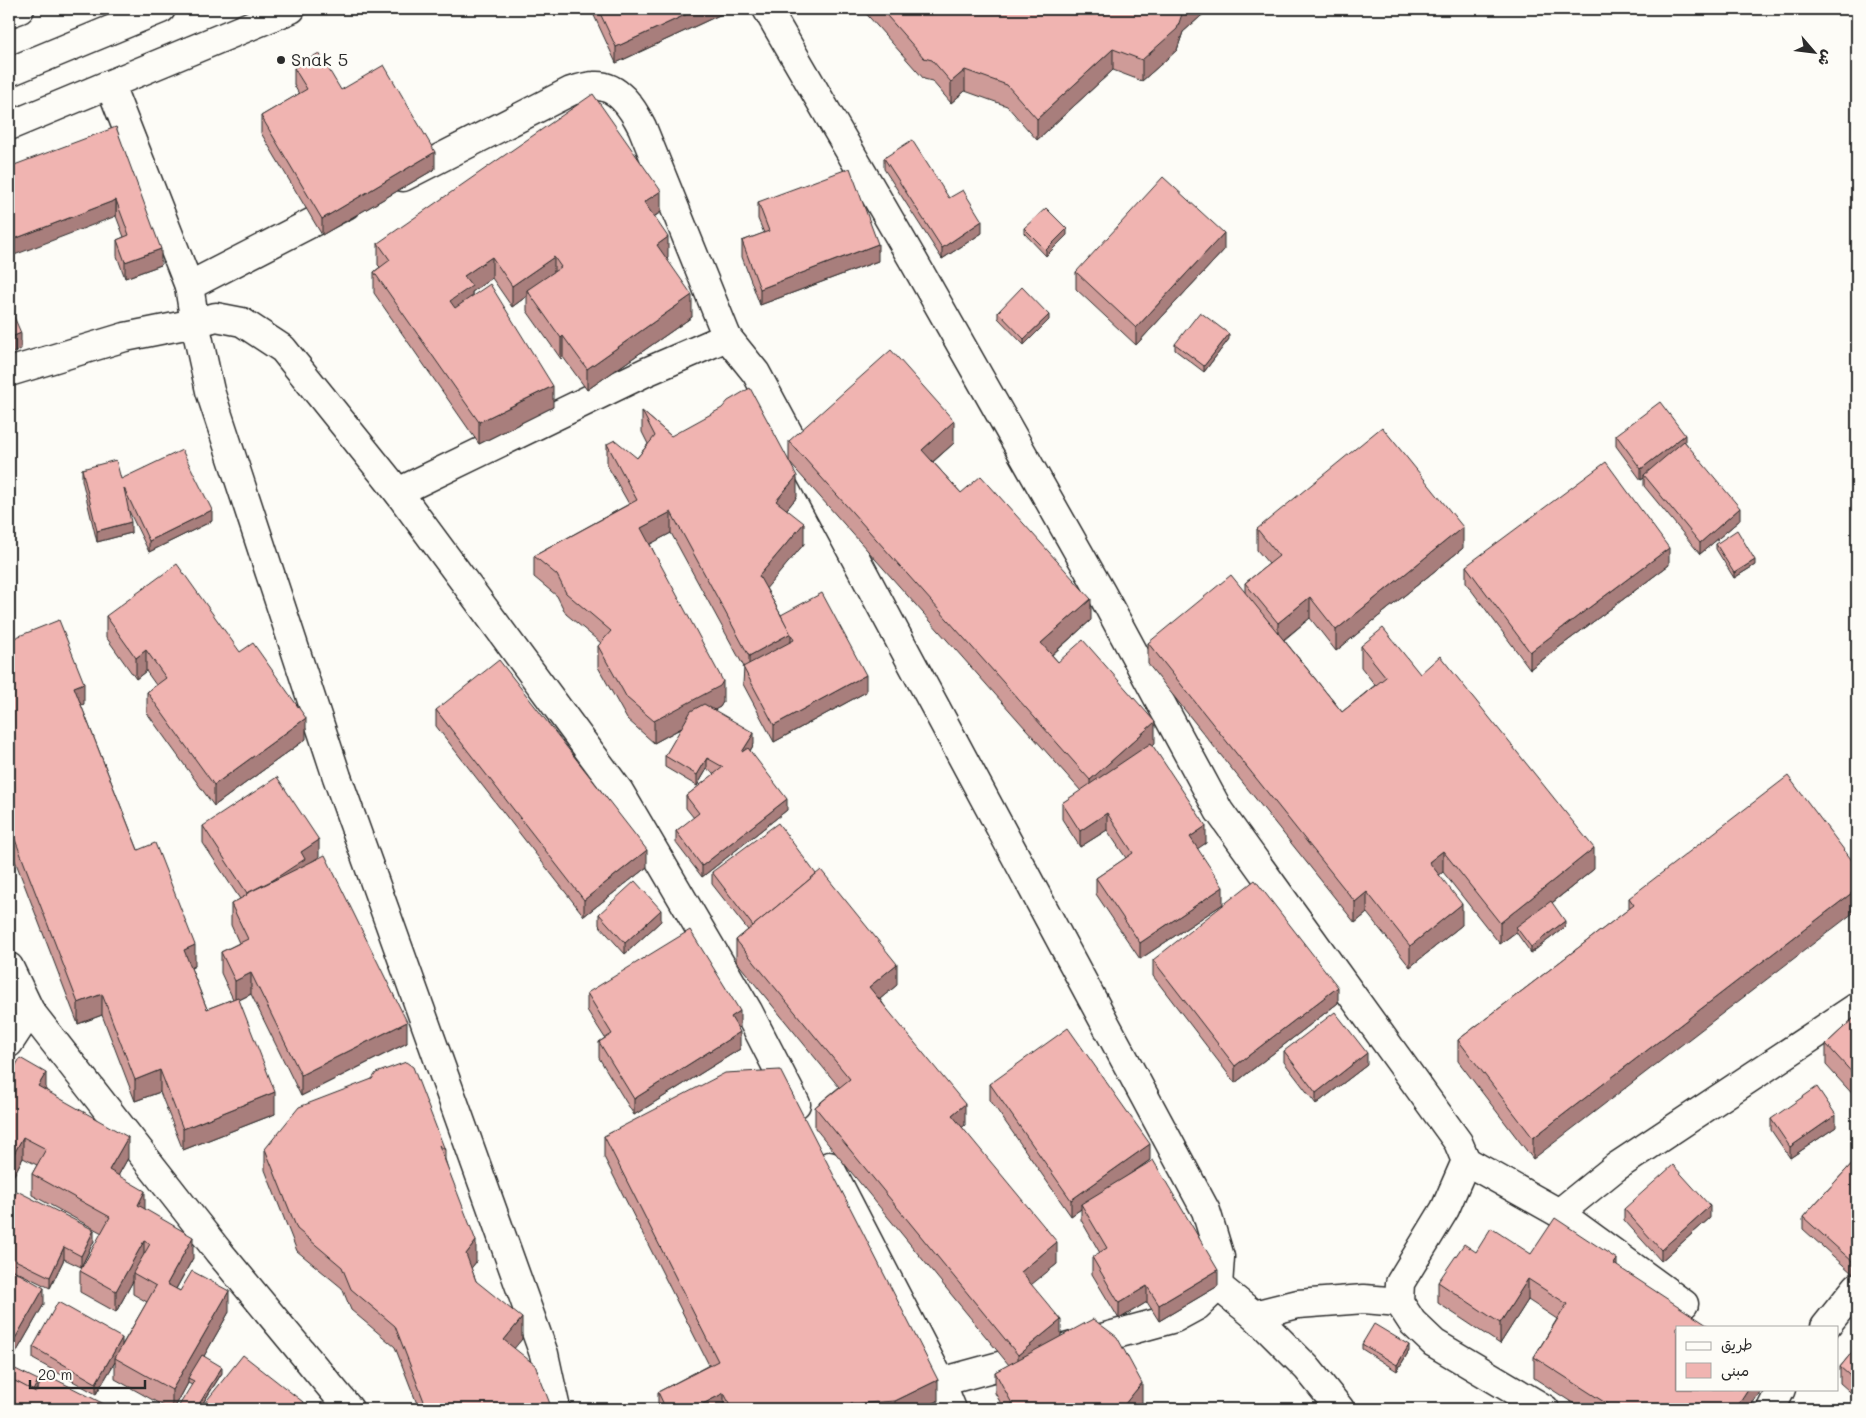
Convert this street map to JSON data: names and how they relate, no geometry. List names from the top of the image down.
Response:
{
  "places": ["Snak 5"],
  "legend": ["طريق", "مبنى"],
  "scale_bar": "20 m",
  "north": "bottom right"
}
